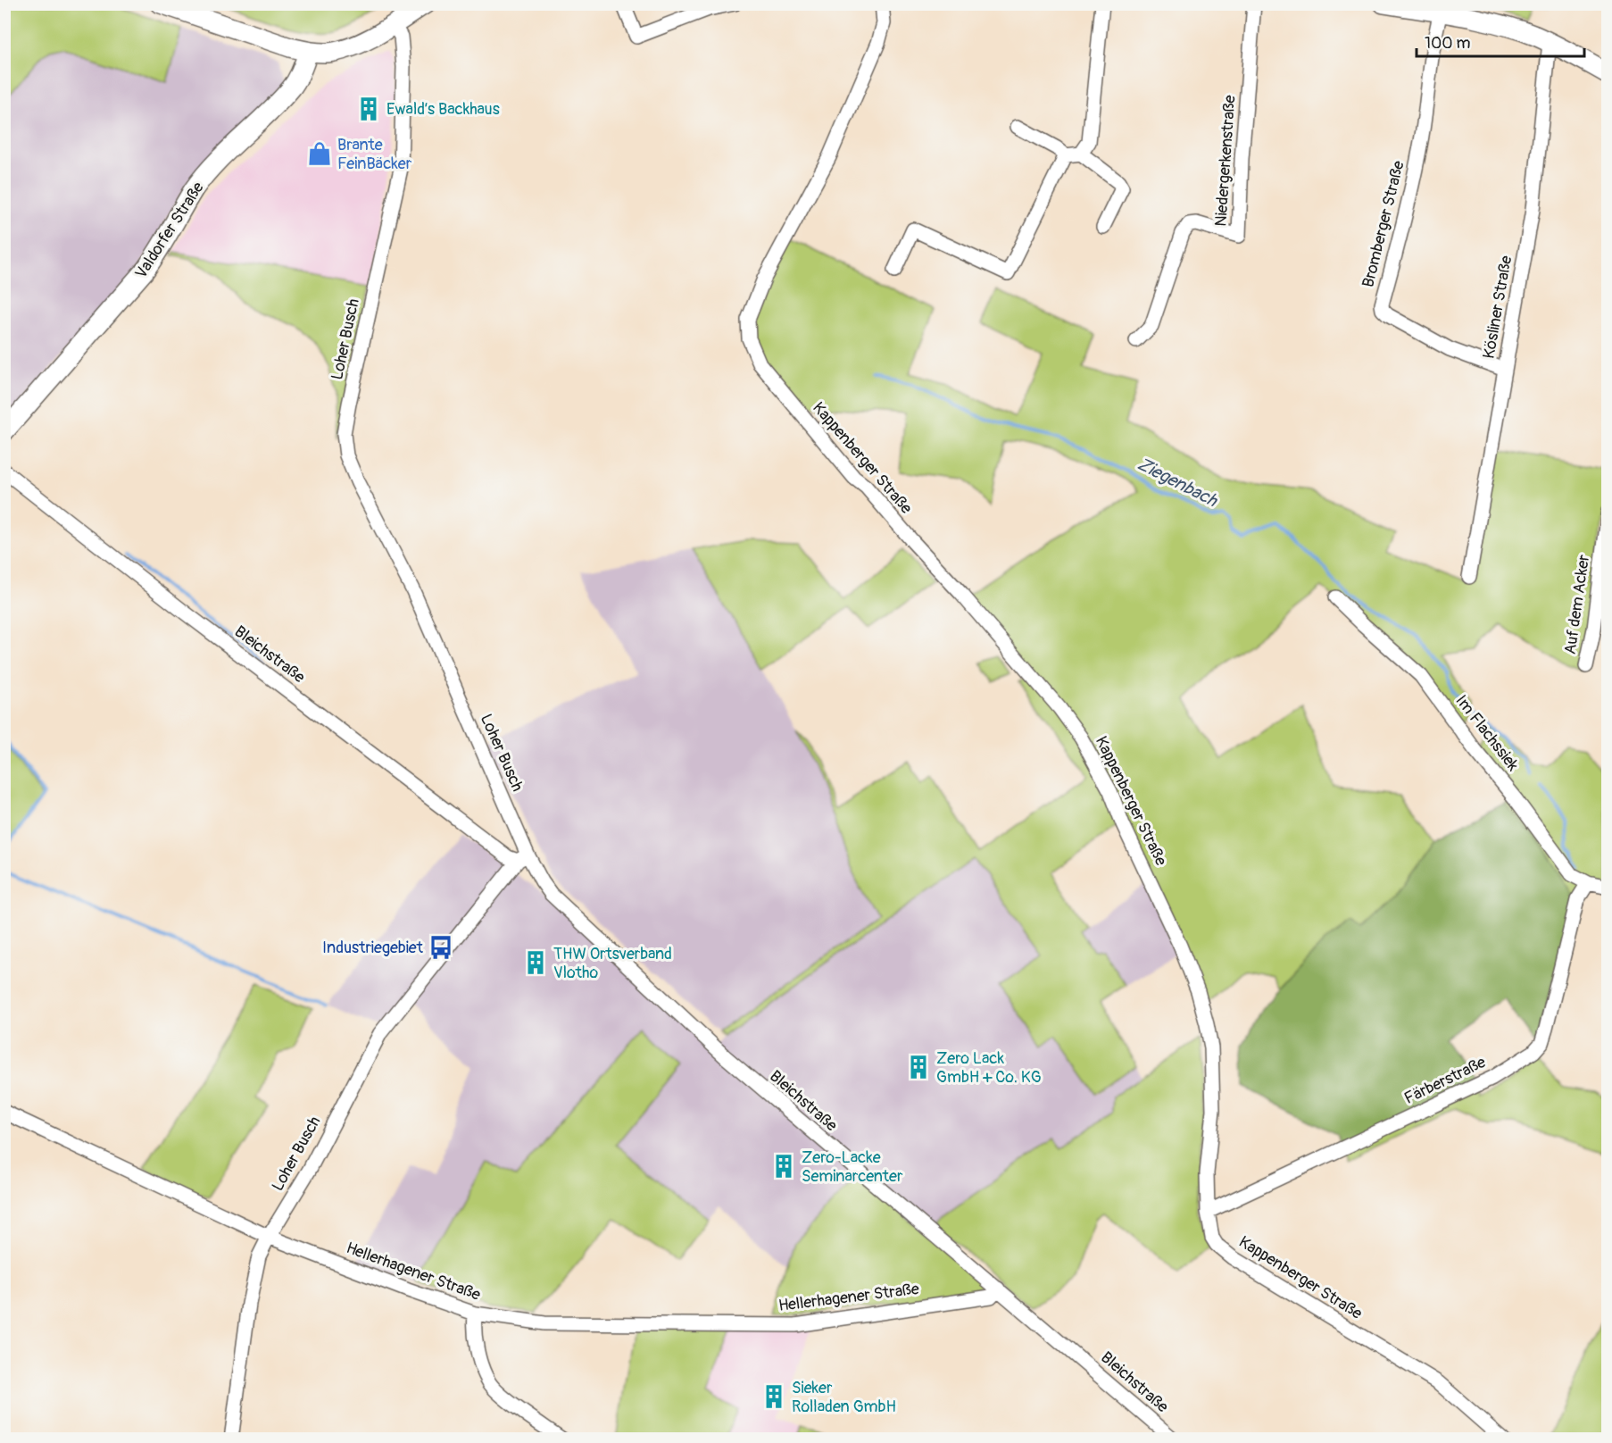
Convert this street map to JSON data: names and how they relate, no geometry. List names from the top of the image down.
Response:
{
  "streets": {
    "main road": ["Valdorfer Straße"],
    "street": [
      "Niedergerkenstraße",
      "Bromberger Straße",
      "Kösliner Straße",
      "Loher Busch",
      "Kappenberger Straße",
      "Auf dem Acker",
      "Bleichstraße",
      "Im Flachssiek",
      "Färberstraße",
      "Hellerhagener Straße"
    ]
  },
  "crossings": [
    ["Bromberger Straße", "Kösliner Straße"],
    ["Loher Busch", "Bleichstraße"],
    ["Loher Busch", "Hellerhagener Straße"],
    ["Kappenberger Straße", "Färberstraße"],
    ["Bleichstraße", "Hellerhagener Straße"],
    ["Im Flachssiek", "Färberstraße"]
  ],
  "water": ["Ziegenbach"],
  "places": {
    "building": [
      "Ewald’s Backhaus",
      "THW Ortsverband Vlotho",
      "Zero Lack GmbH + Co. KG",
      "Zero-Lacke Seminarcenter",
      "Sieker Rolladen GmbH"
    ],
    "shop": ["Brante FeinBäcker"],
    "bus stop": ["Industriegebiet"]
  },
  "scale_bar": "100 m"
}
